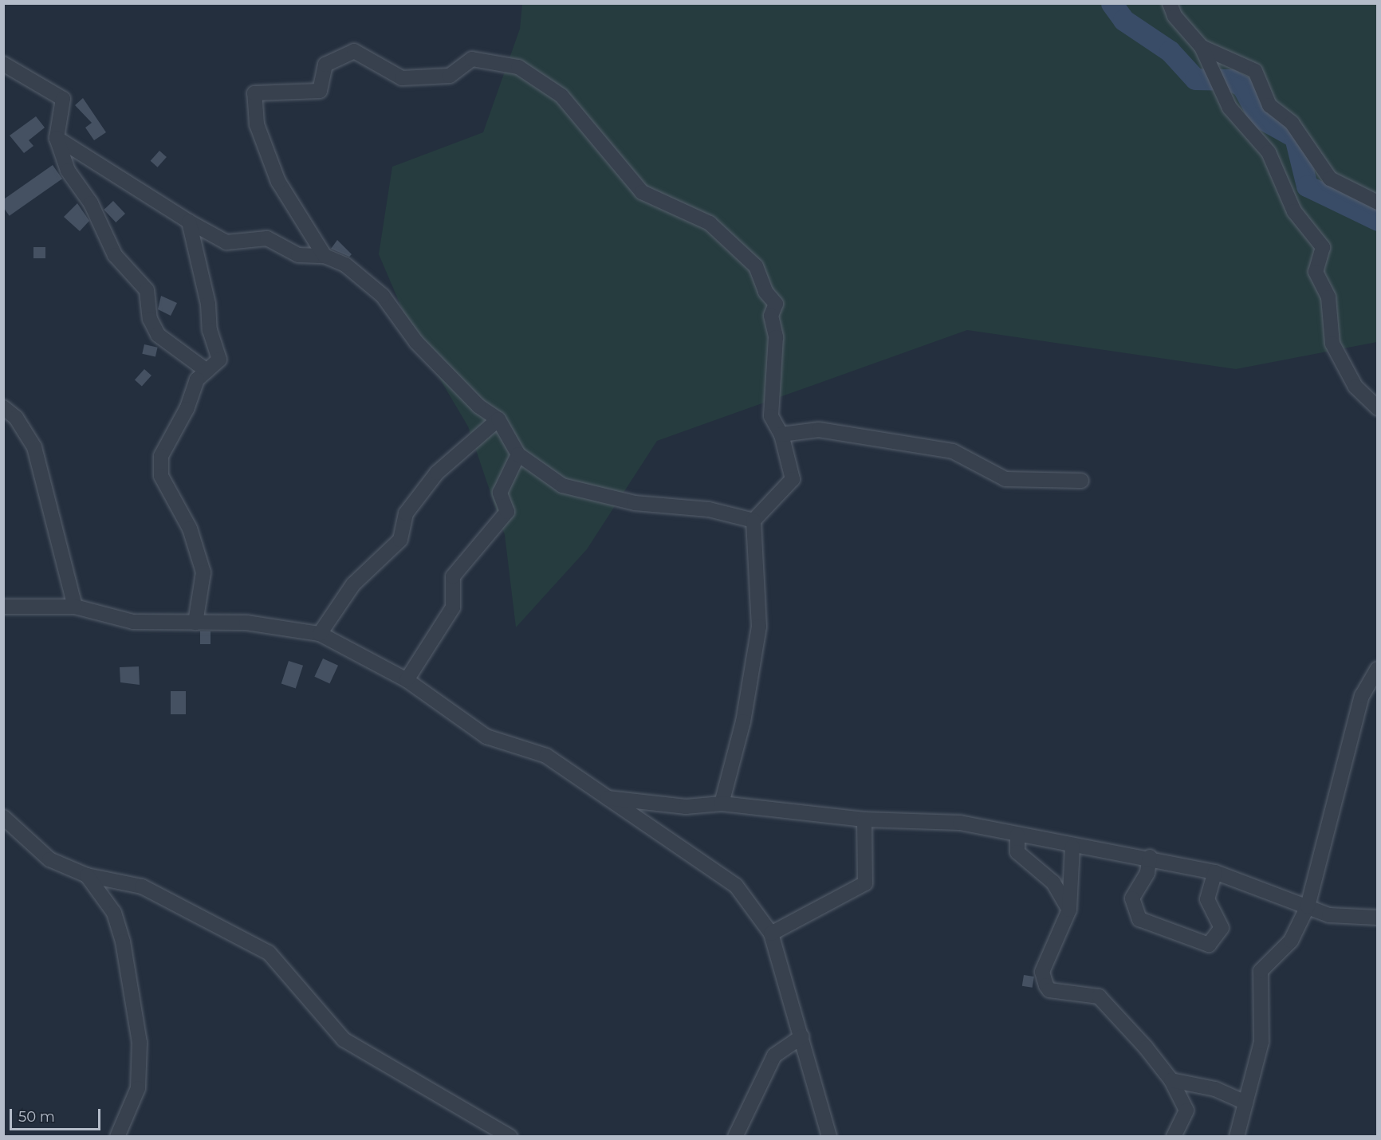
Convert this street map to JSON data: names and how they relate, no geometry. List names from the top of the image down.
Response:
{
  "scale_bar": "50 m"
}
